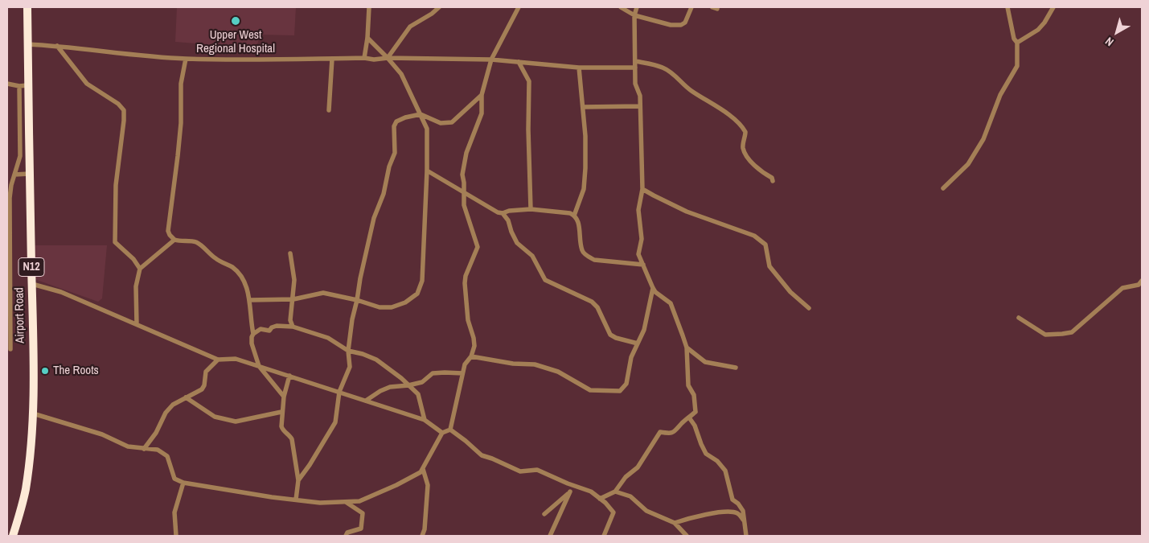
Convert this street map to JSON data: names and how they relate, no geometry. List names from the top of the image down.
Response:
{
  "streets": {
    "highway": ["N12", "Airport Road"]
  },
  "places": ["Upper West Regional Hospital", "The Roots"],
  "north": "bottom left"
}
